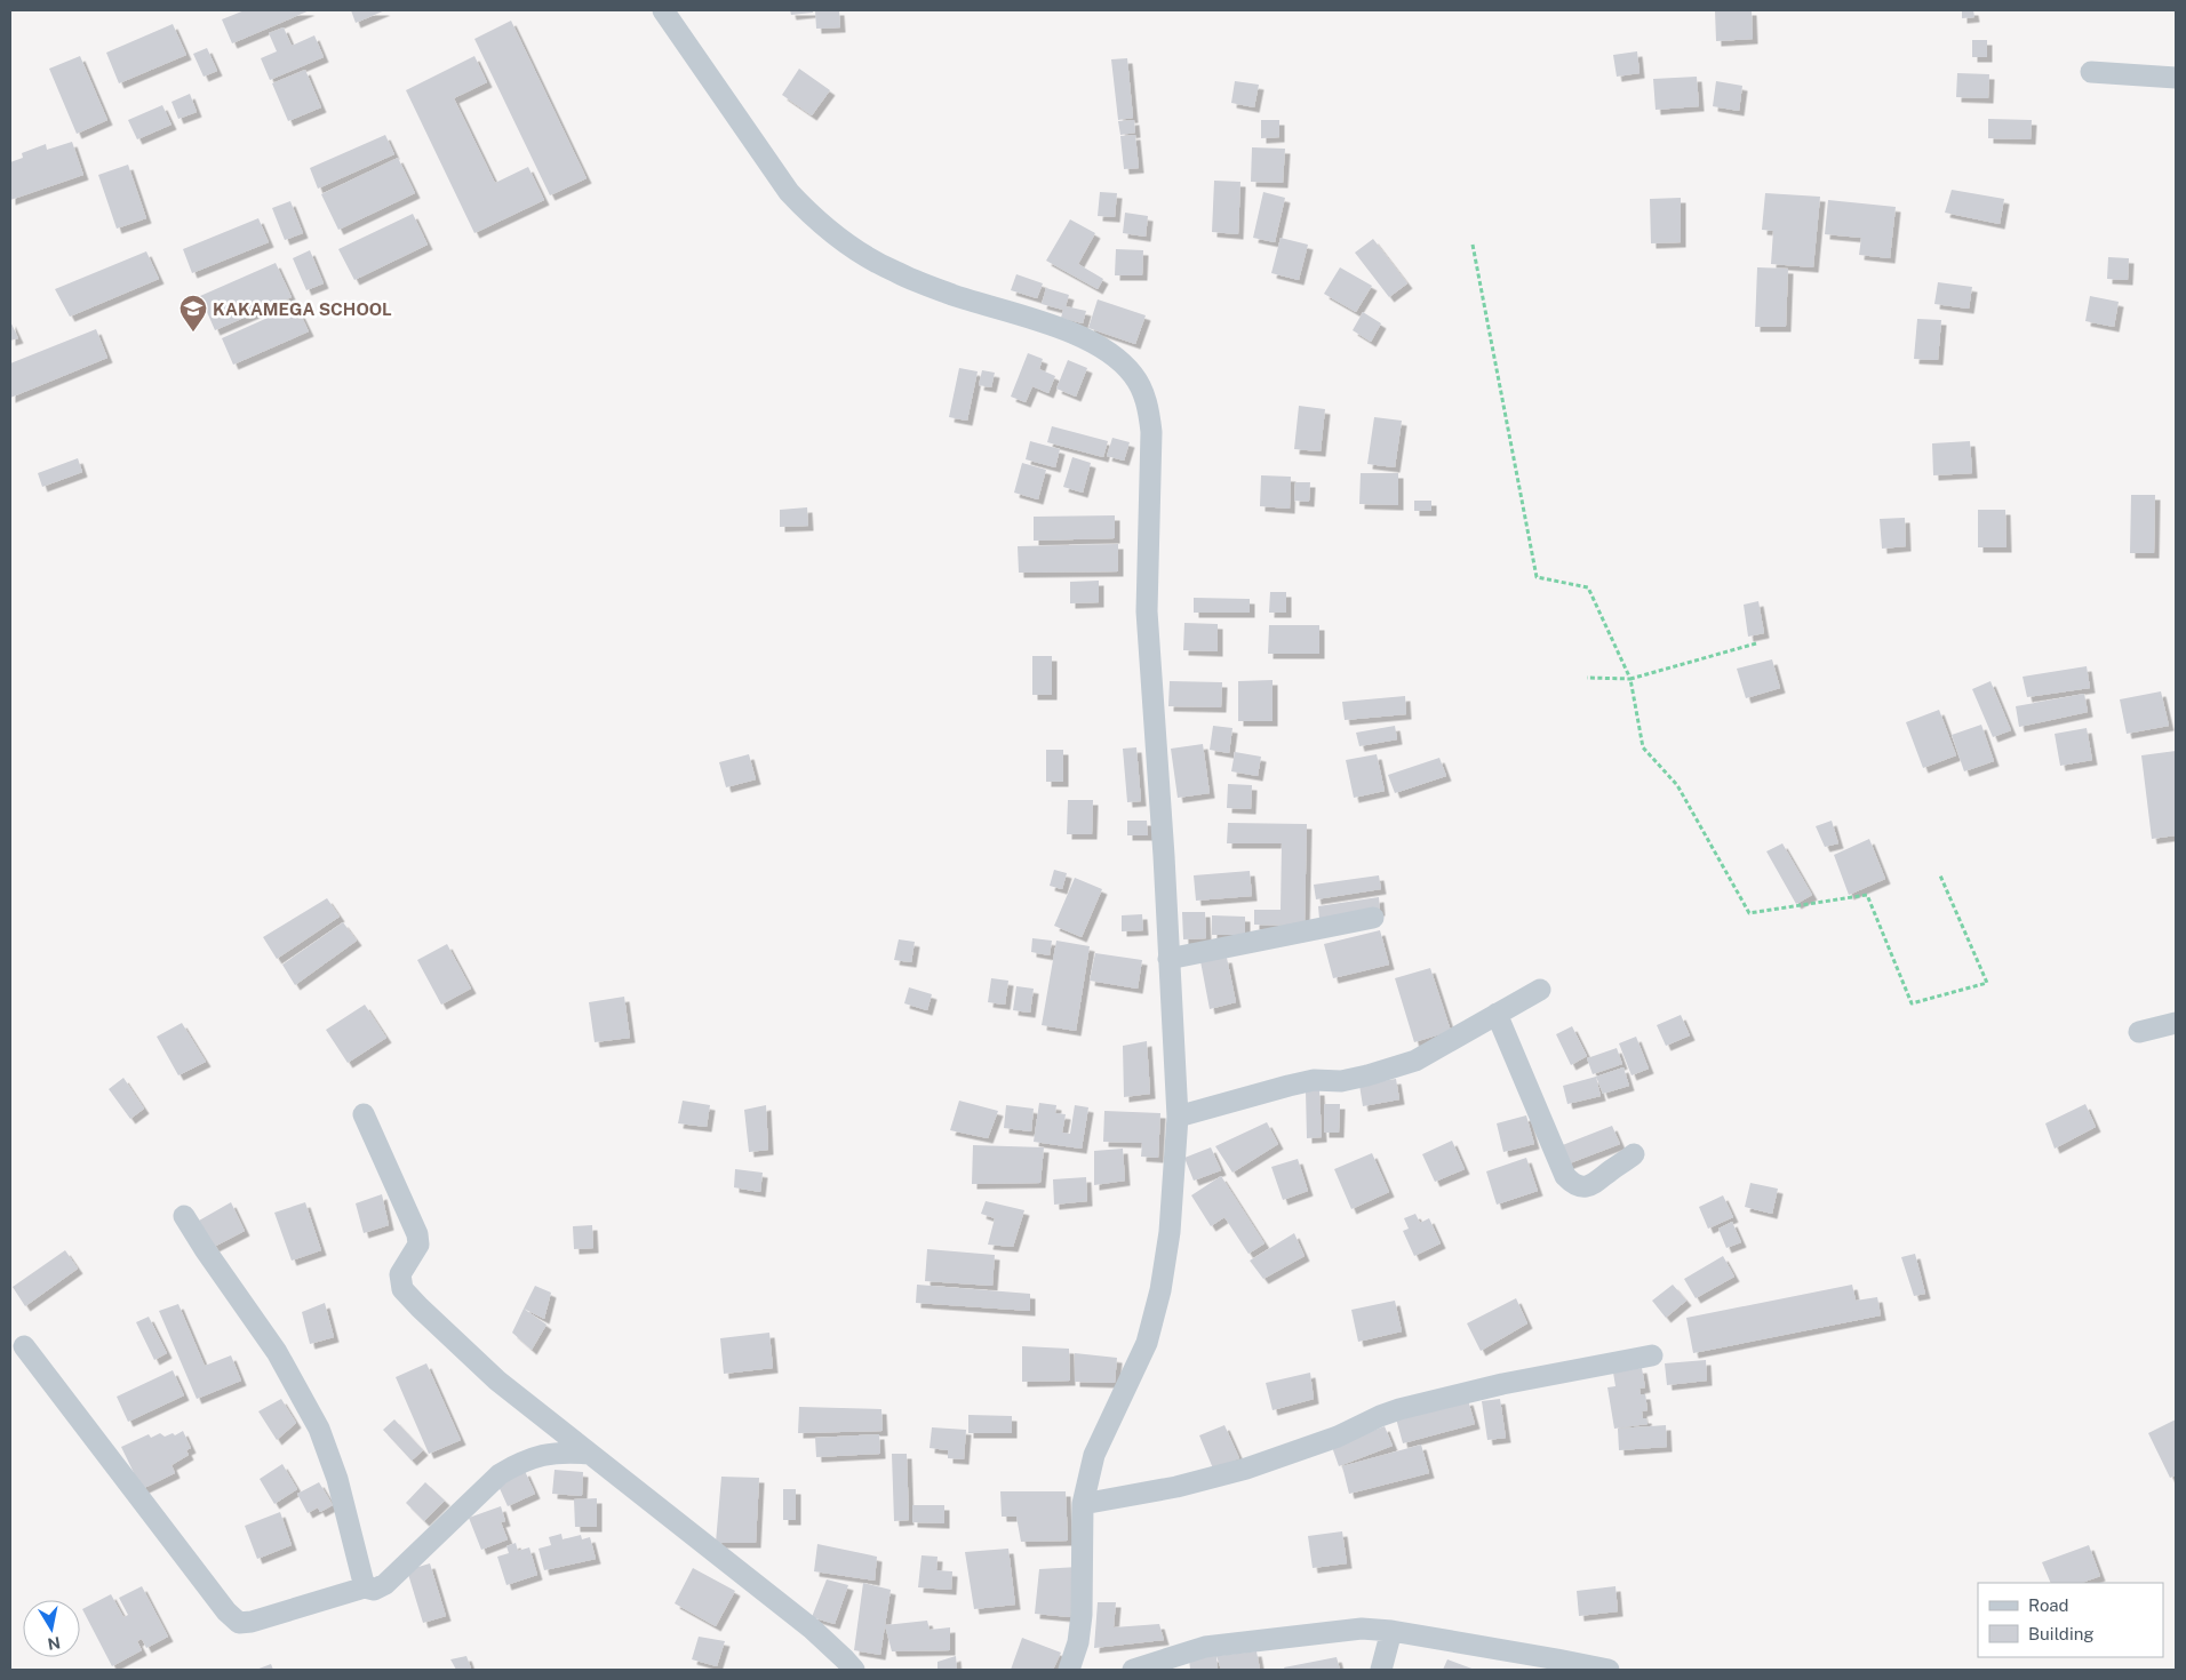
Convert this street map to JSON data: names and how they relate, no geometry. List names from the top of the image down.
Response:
{
  "places": {
    "school or university": ["KAKAMEGA SCHOOL"]
  },
  "legend": ["Road", "Building"],
  "north": "bottom"
}
